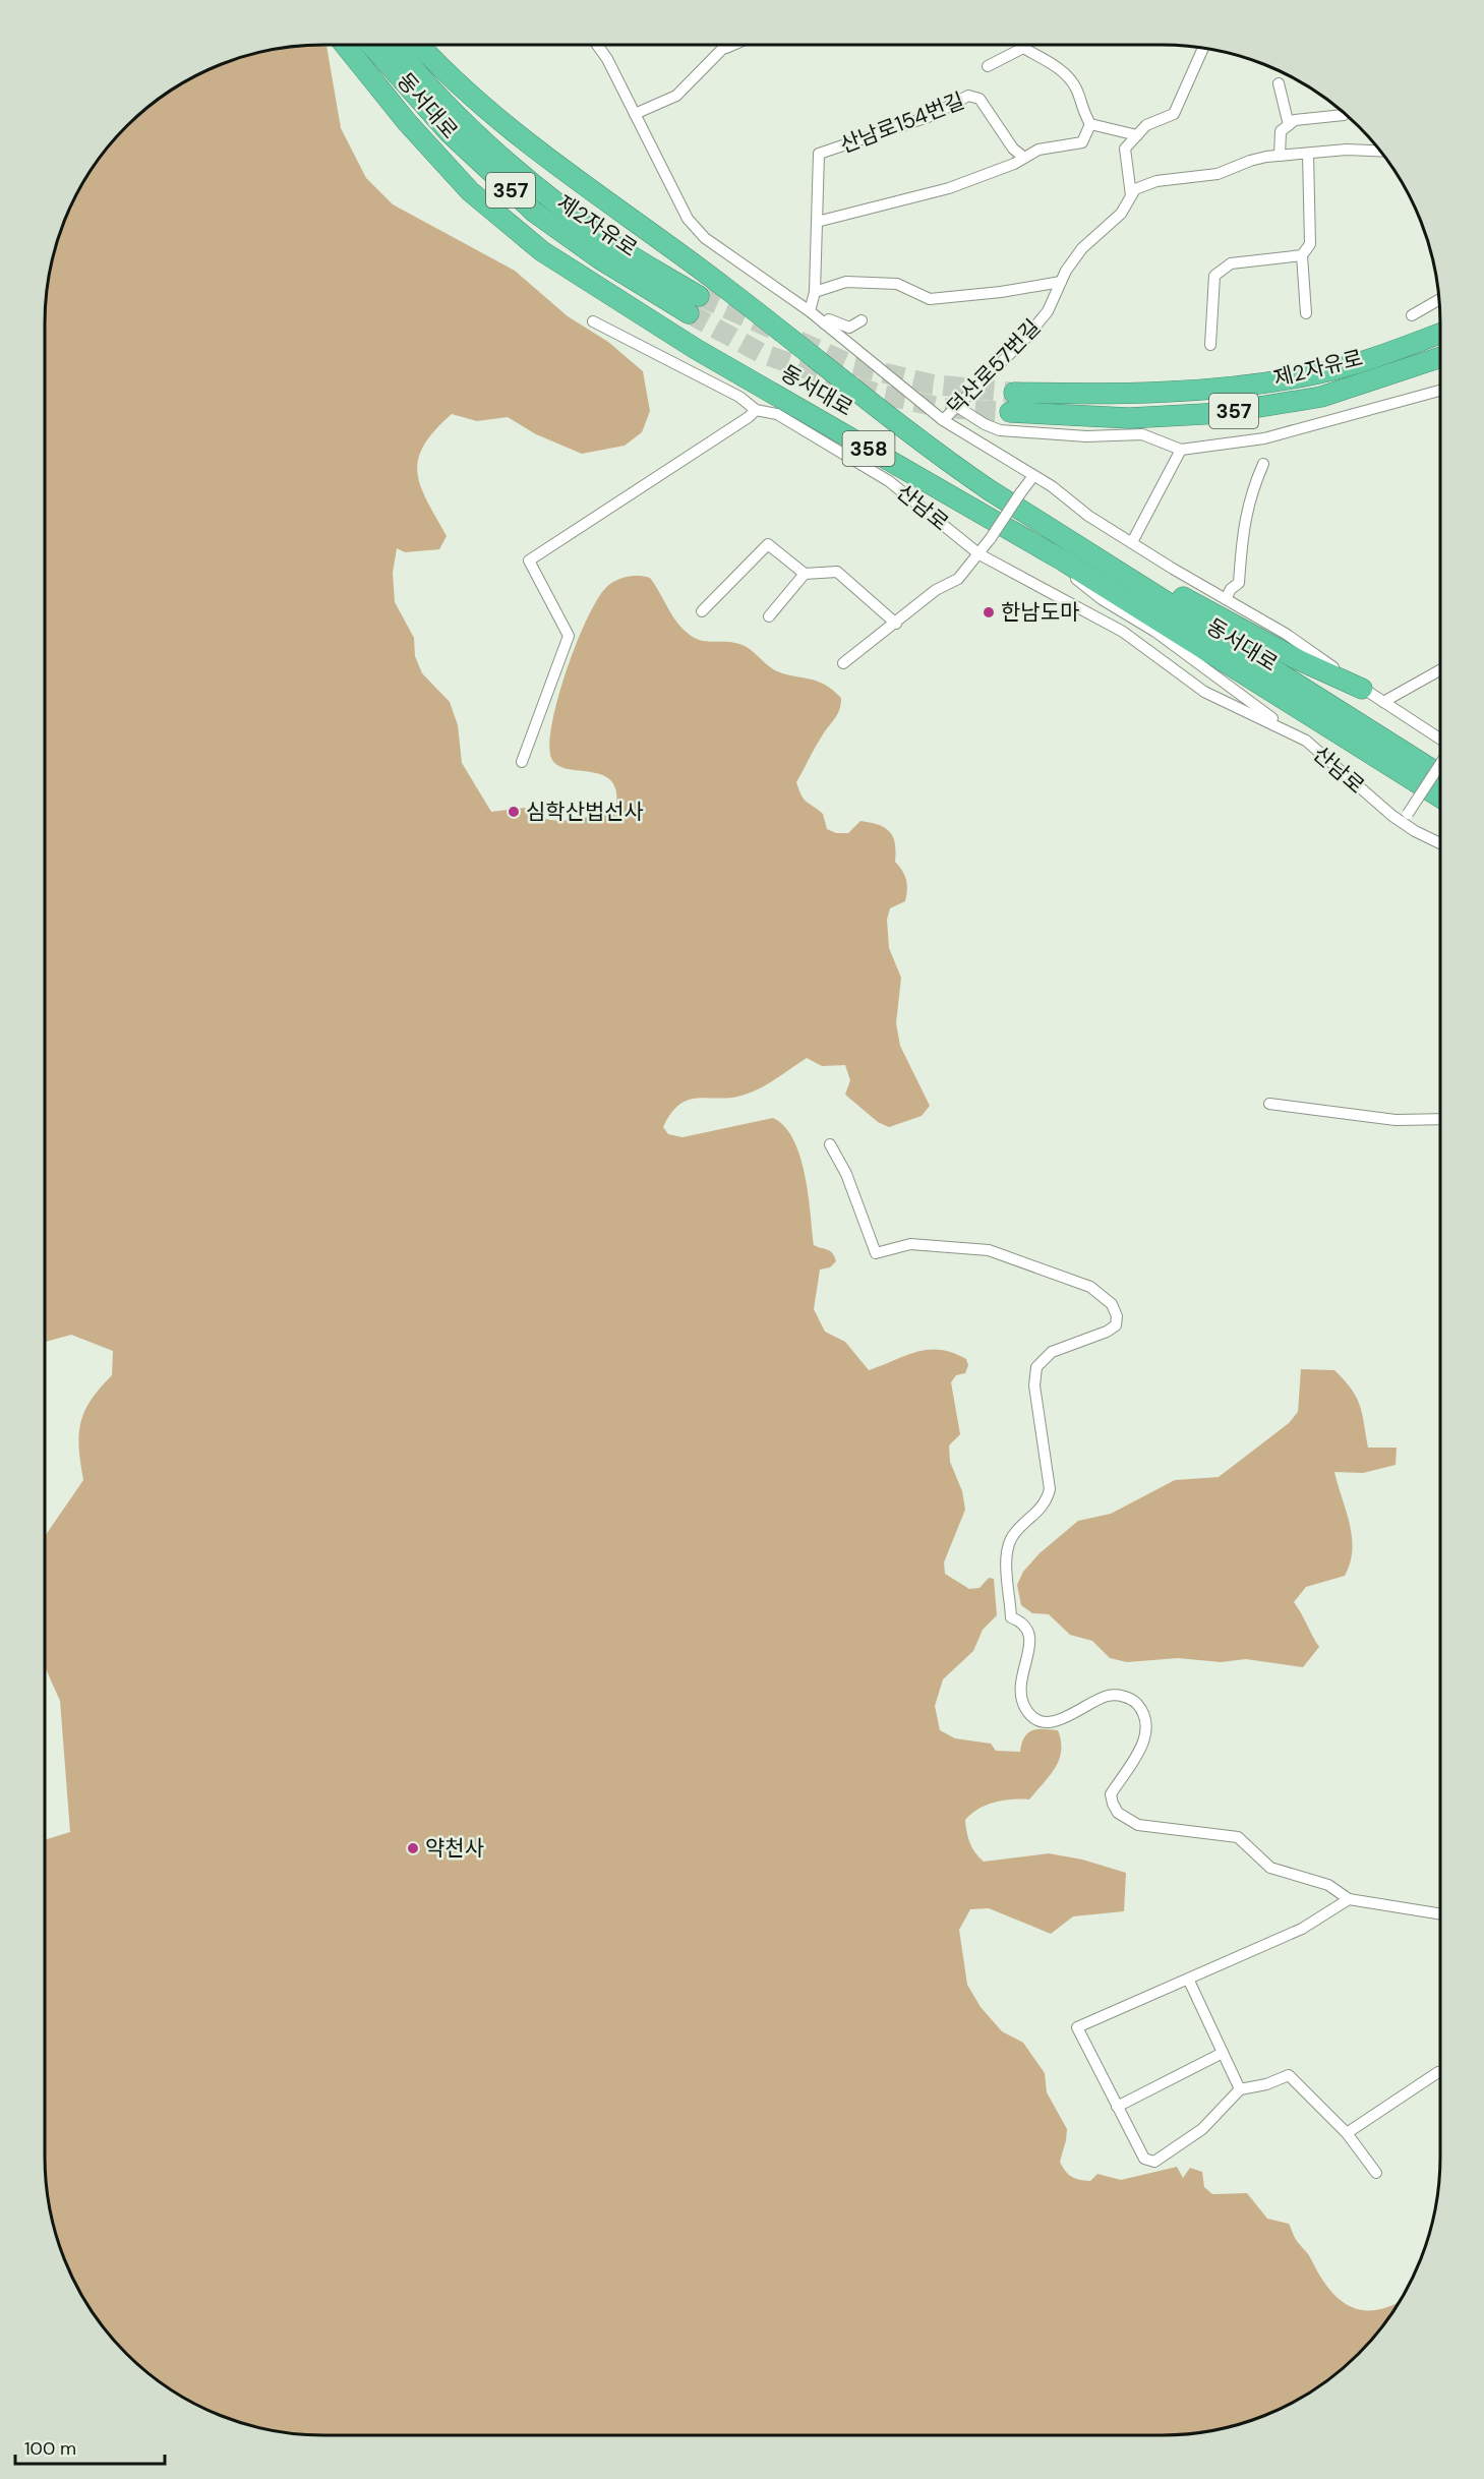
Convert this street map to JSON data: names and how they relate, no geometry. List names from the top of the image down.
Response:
{
  "streets": {
    "highway": [
      "동서대로",
      "357",
      "제2자유로",
      "358"
    ],
    "street": ["산남로154번길", "덕산로57번길", "산남로"]
  },
  "crossings": [
    ["산남로154번길", "덕산로57번길"]
  ],
  "places": ["한남도마", "심학산법선사", "약천사"],
  "scale_bar": "100 m"
}
